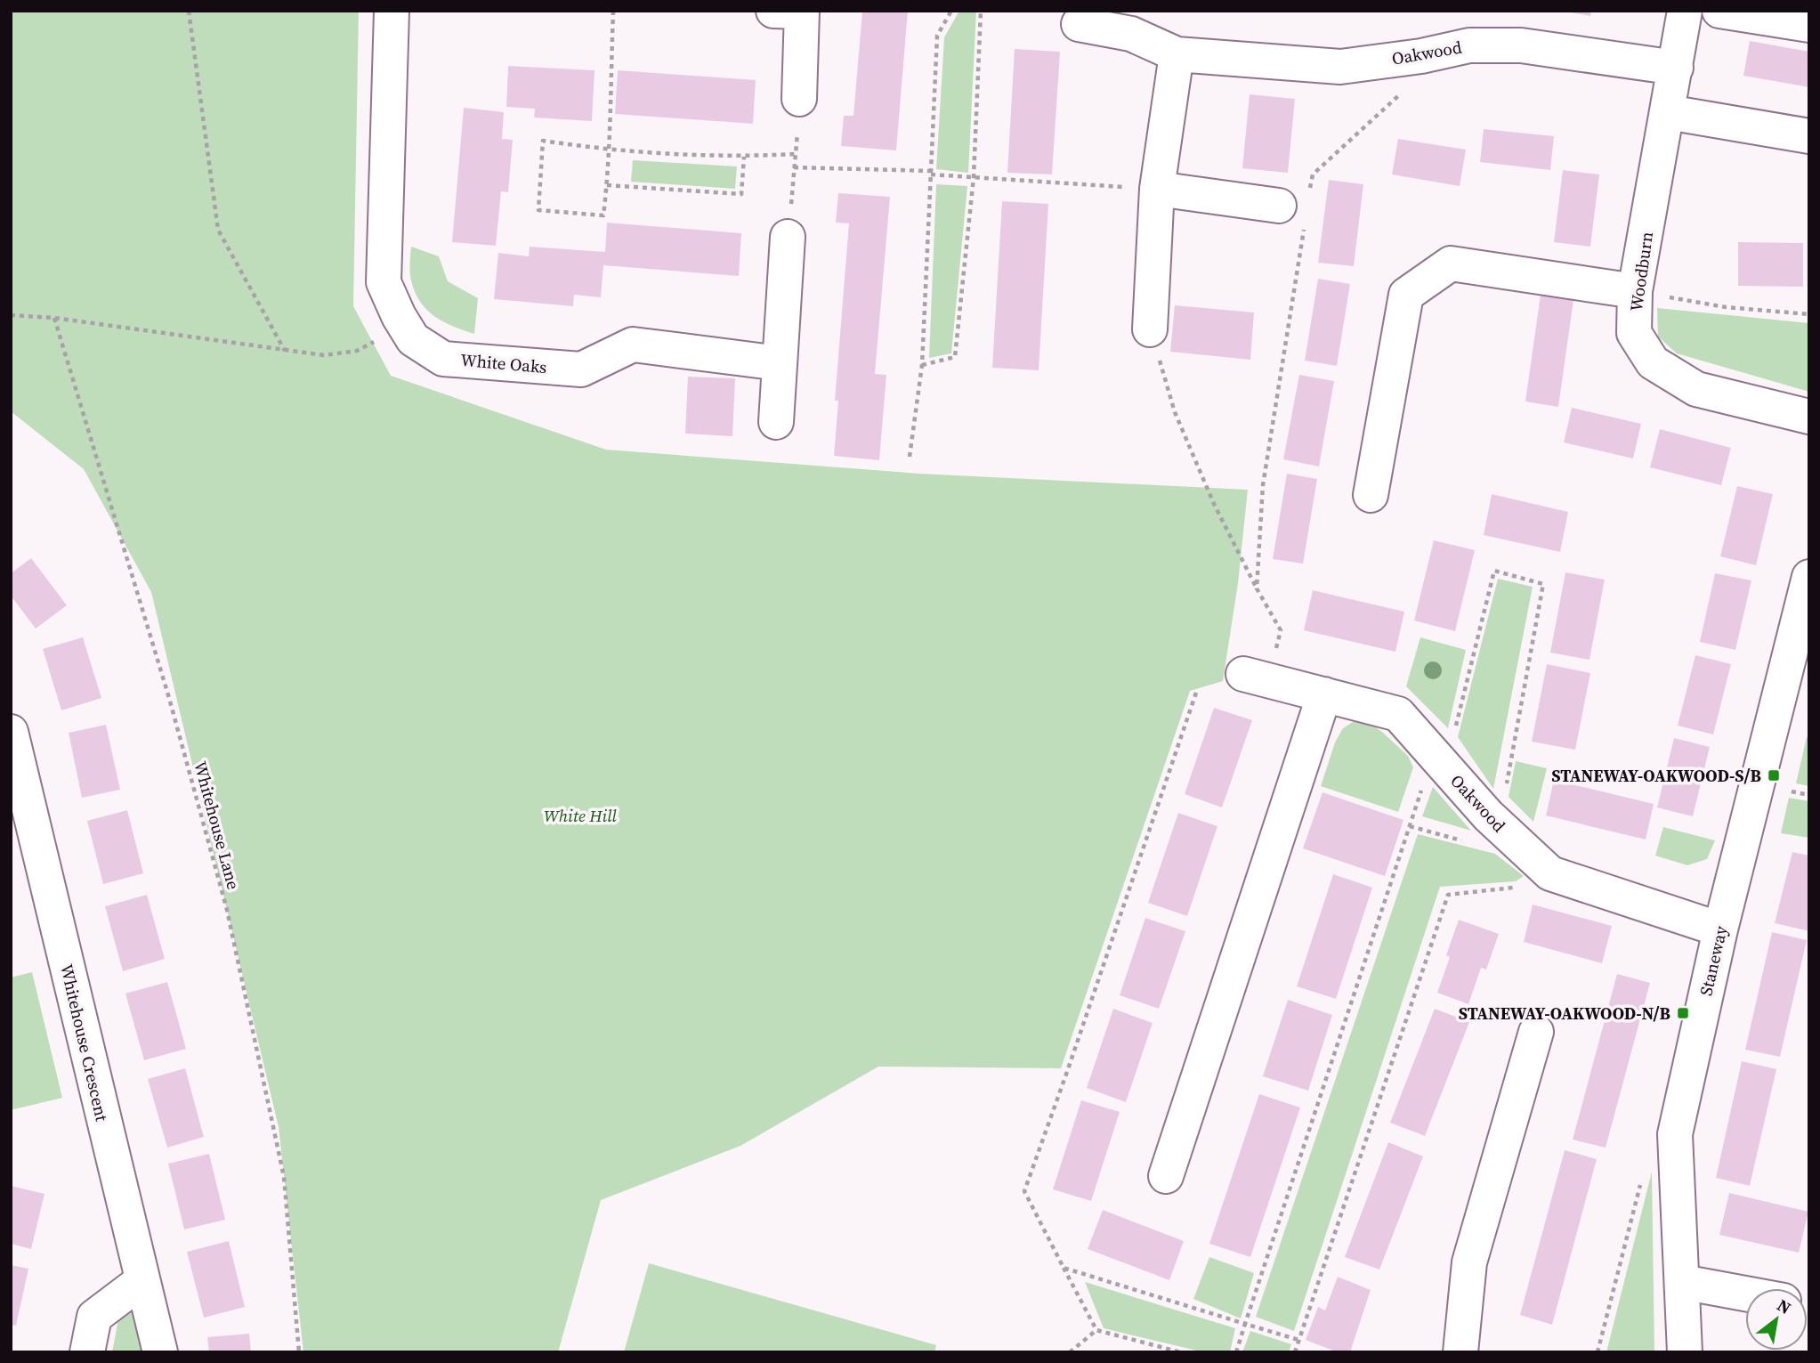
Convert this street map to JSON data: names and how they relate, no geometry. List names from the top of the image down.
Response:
{
  "streets": {
    "street": [
      "Oakwood",
      "Woodburn",
      "White Oaks",
      "Staneway",
      "Whitehouse Crescent"
    ],
    "path": ["Whitehouse Lane"]
  },
  "crossings": [
    ["Oakwood", "Woodburn"],
    ["Oakwood", "Staneway"]
  ],
  "parks": ["White Hill"],
  "places": {
    "transit": ["STANEWAY-OAKWOOD-S/B", "STANEWAY-OAKWOOD-N/B"]
  },
  "north": "top right"
}
